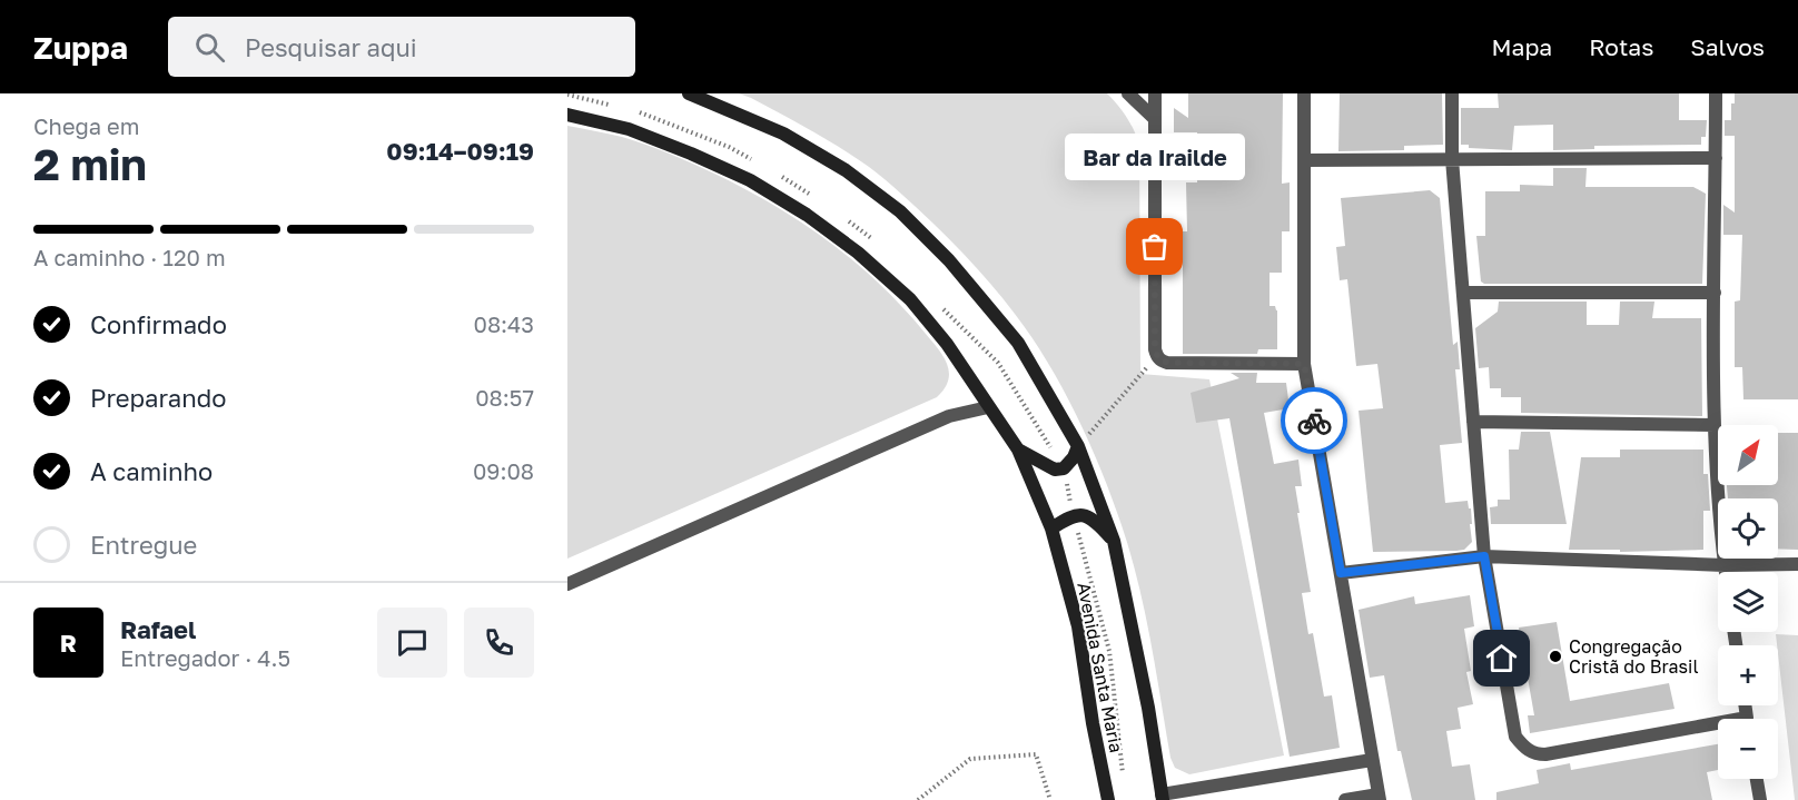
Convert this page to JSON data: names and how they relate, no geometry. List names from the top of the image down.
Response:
{
  "streets": {
    "main road": ["Avenida Santa Maria"]
  },
  "places": ["Bar da Irailde", "Congregação Cristã do Brasil"],
  "north": "top right",
  "page": {
    "header": "Zuppa",
    "search": "Pesquisar aqui",
    "nav": ["Mapa", "Rotas", "Salvos"],
    "heading": ["2 min", "Chega em", "09:14–09:19"],
    "panel": ["Rafael", "Entregador · 4.5"],
    "bubble": "Bar da Irailde",
    "bar": "A caminho · 120 m",
    "list": [
      ["Confirmado", "08:43"],
      ["Preparando", "08:57"],
      ["A caminho", "09:08"],
      "Entregue"
    ],
    "map_buttons": ["+", "−"],
    "round": "R"
  }
}
